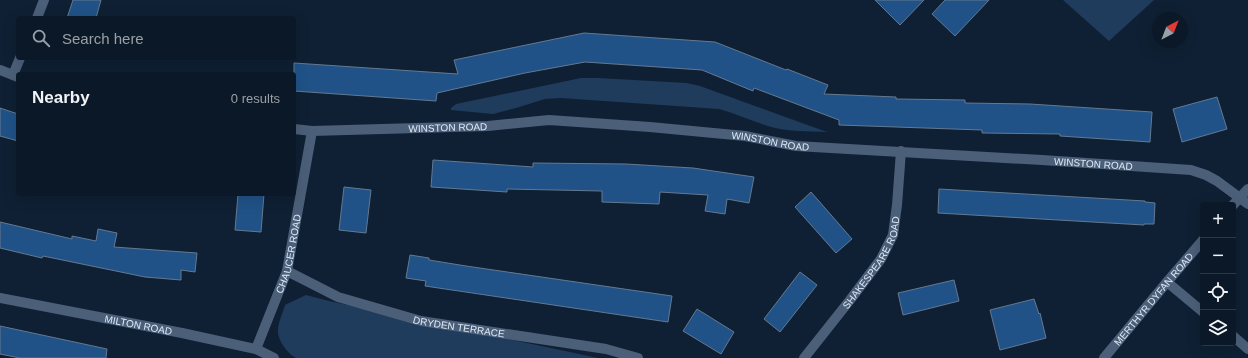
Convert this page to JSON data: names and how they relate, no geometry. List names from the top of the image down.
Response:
{
  "streets": {
    "street": [
      "WINSTON ROAD",
      "CHAUCER ROAD",
      "SHAKESPEARE ROAD",
      "MERTHYR DYFAN ROAD",
      "MILTON ROAD",
      "DRYDEN TERRACE"
    ]
  },
  "crossings": [
    ["WINSTON ROAD", "CHAUCER ROAD"],
    ["WINSTON ROAD", "SHAKESPEARE ROAD"],
    ["CHAUCER ROAD", "MILTON ROAD"],
    ["CHAUCER ROAD", "DRYDEN TERRACE"]
  ],
  "north": "top right",
  "page": {
    "search": "Search here",
    "heading": ["Nearby", "0 results"],
    "map_buttons": ["+", "−"]
  }
}
